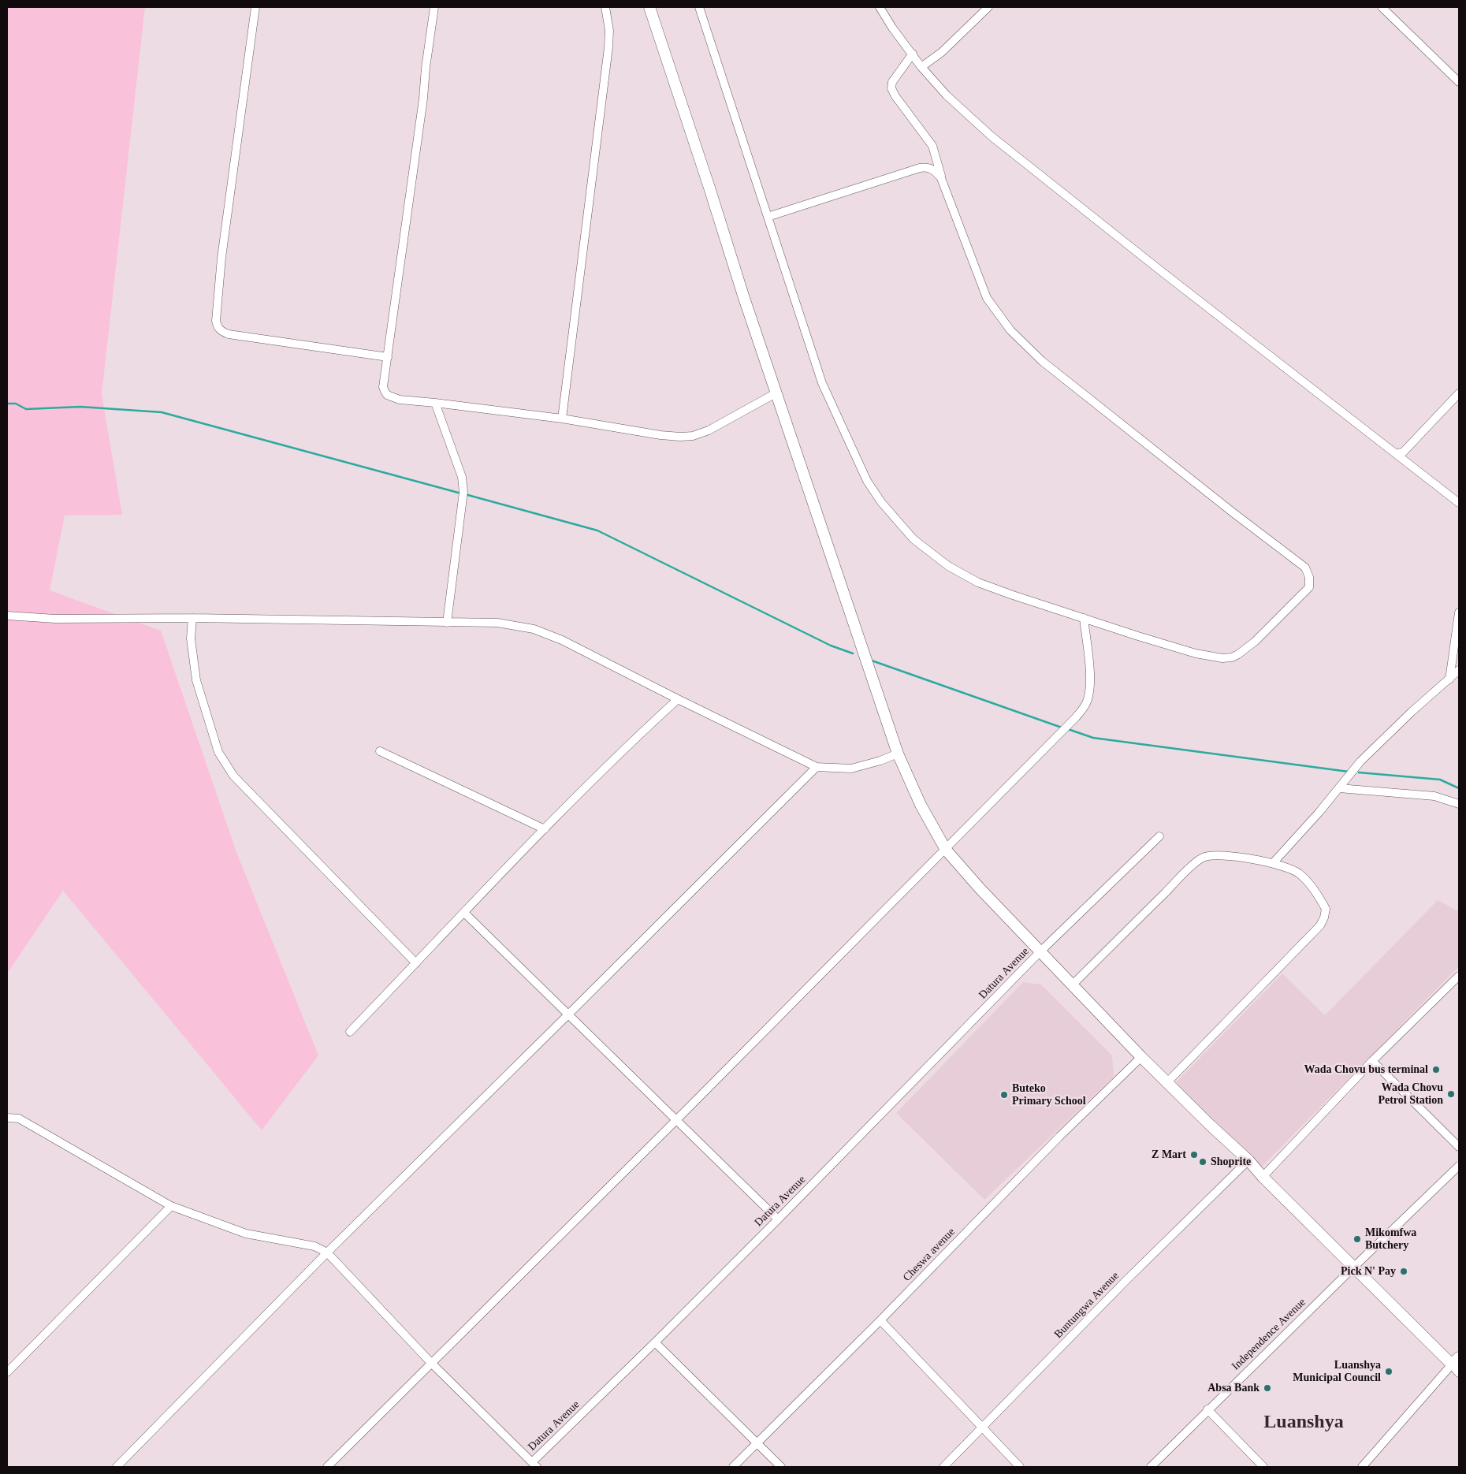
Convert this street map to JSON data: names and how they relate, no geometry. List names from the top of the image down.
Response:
{
  "streets": {
    "street": [
      "Datura Avenue",
      "Cheswa avenue",
      "Buntungwa Avenue",
      "Independence Avenue"
    ]
  },
  "districts": ["Luanshya"],
  "places": [
    "Wada Chovu bus terminal",
    "Wada Chovu Petrol Station",
    "Buteko Primary School",
    "Z Mart",
    "Shoprite",
    "Mikomfwa Butchery",
    "Pick N' Pay",
    "Luanshya Municipal Council",
    "Absa Bank"
  ]
}
